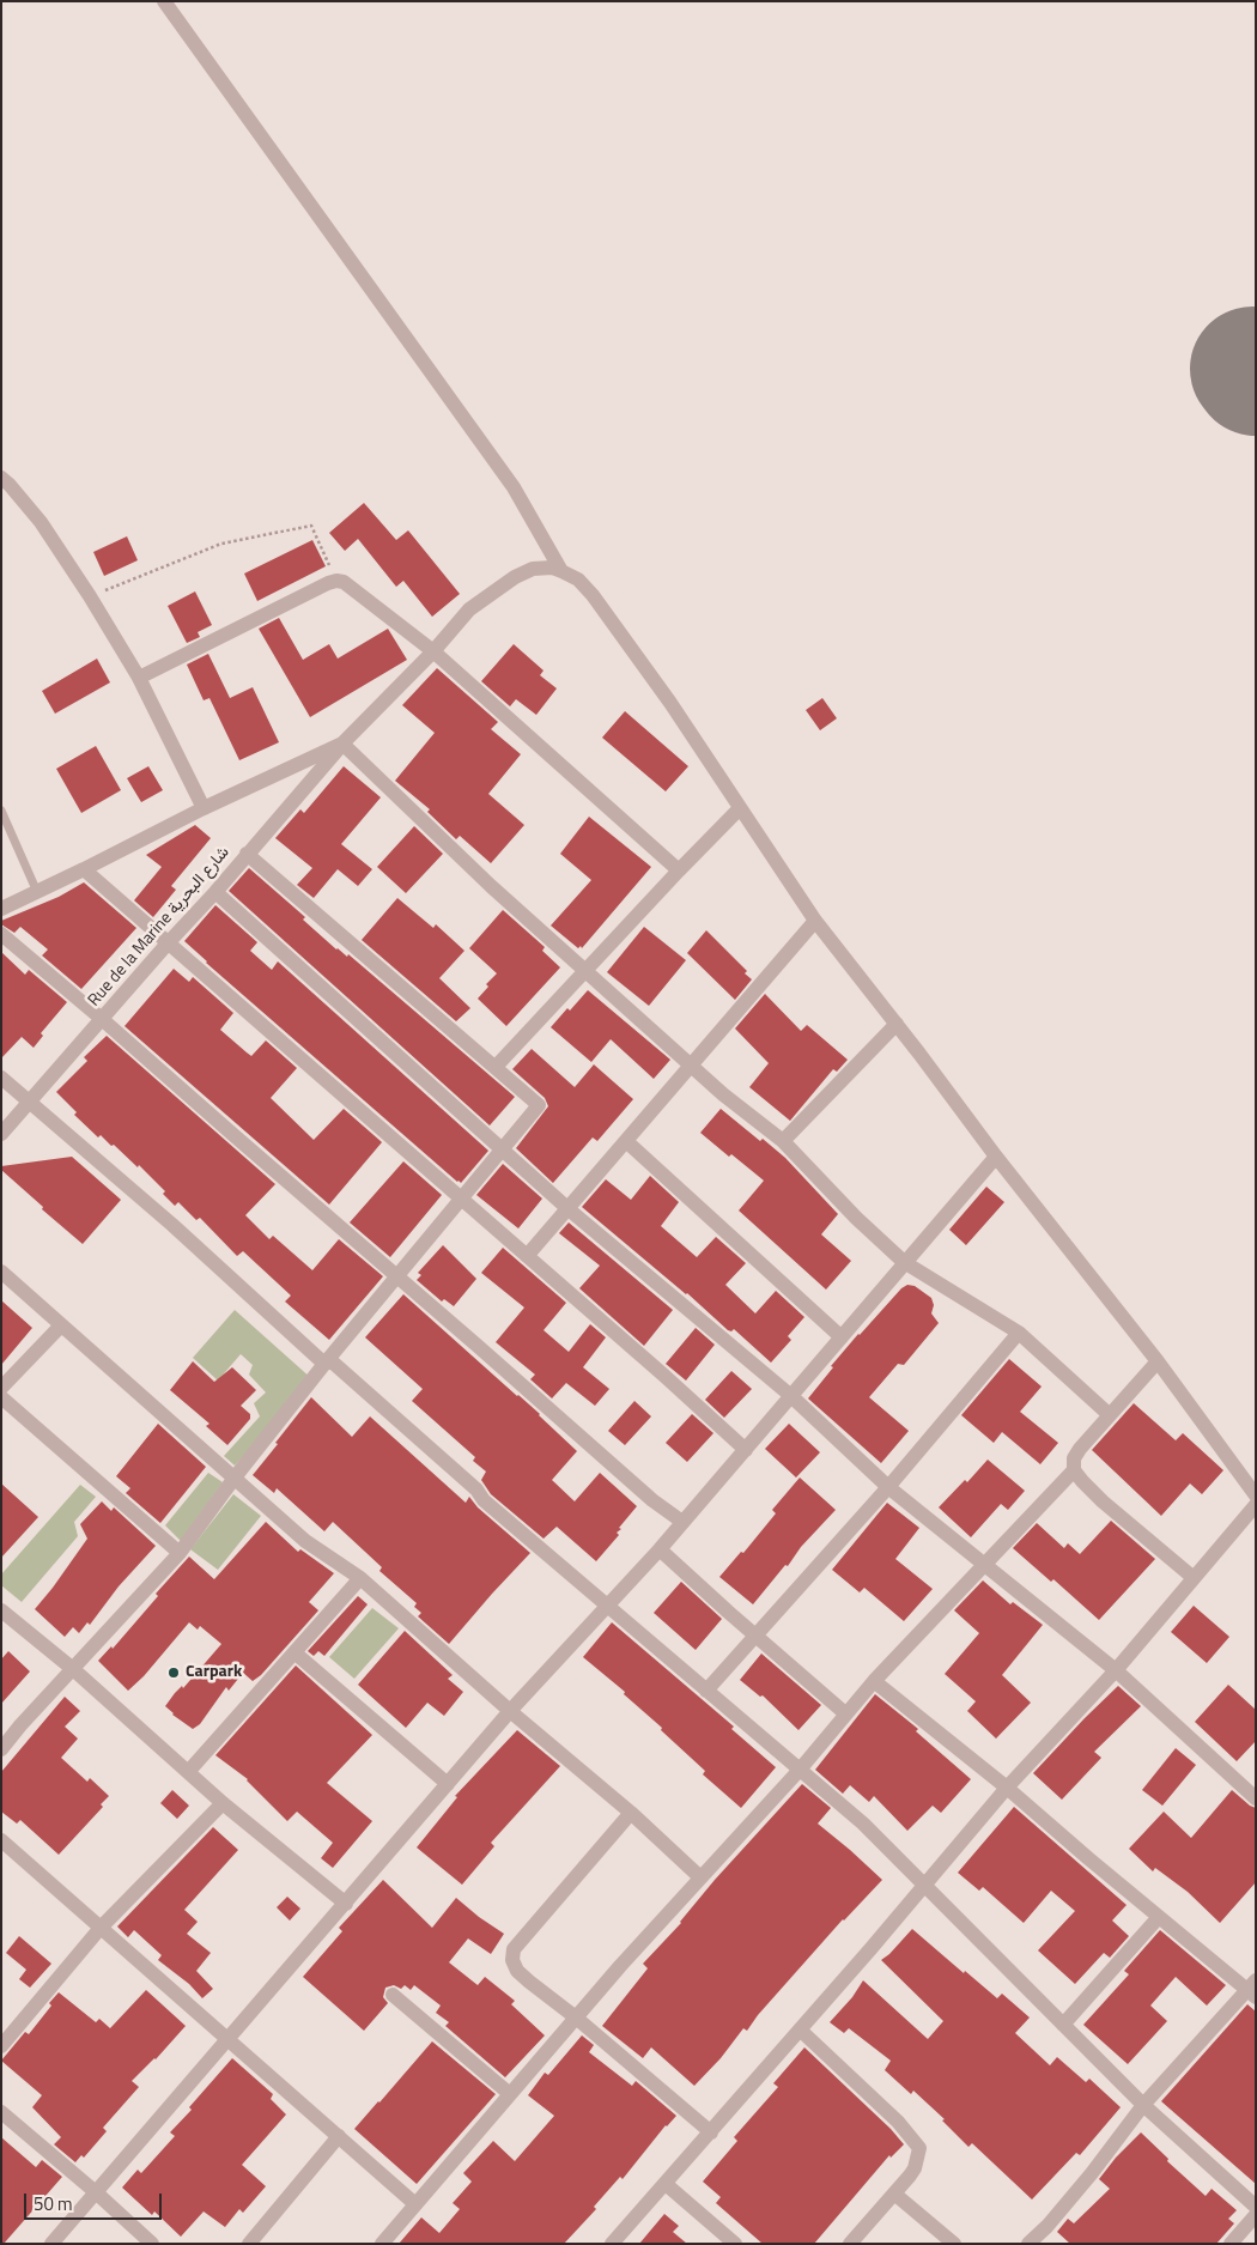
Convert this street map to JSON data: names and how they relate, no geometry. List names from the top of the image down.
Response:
{
  "streets": {
    "street": ["Rue de la Marine شارع البحرية"]
  },
  "places": ["Carpark"],
  "scale_bar": "50 m"
}
